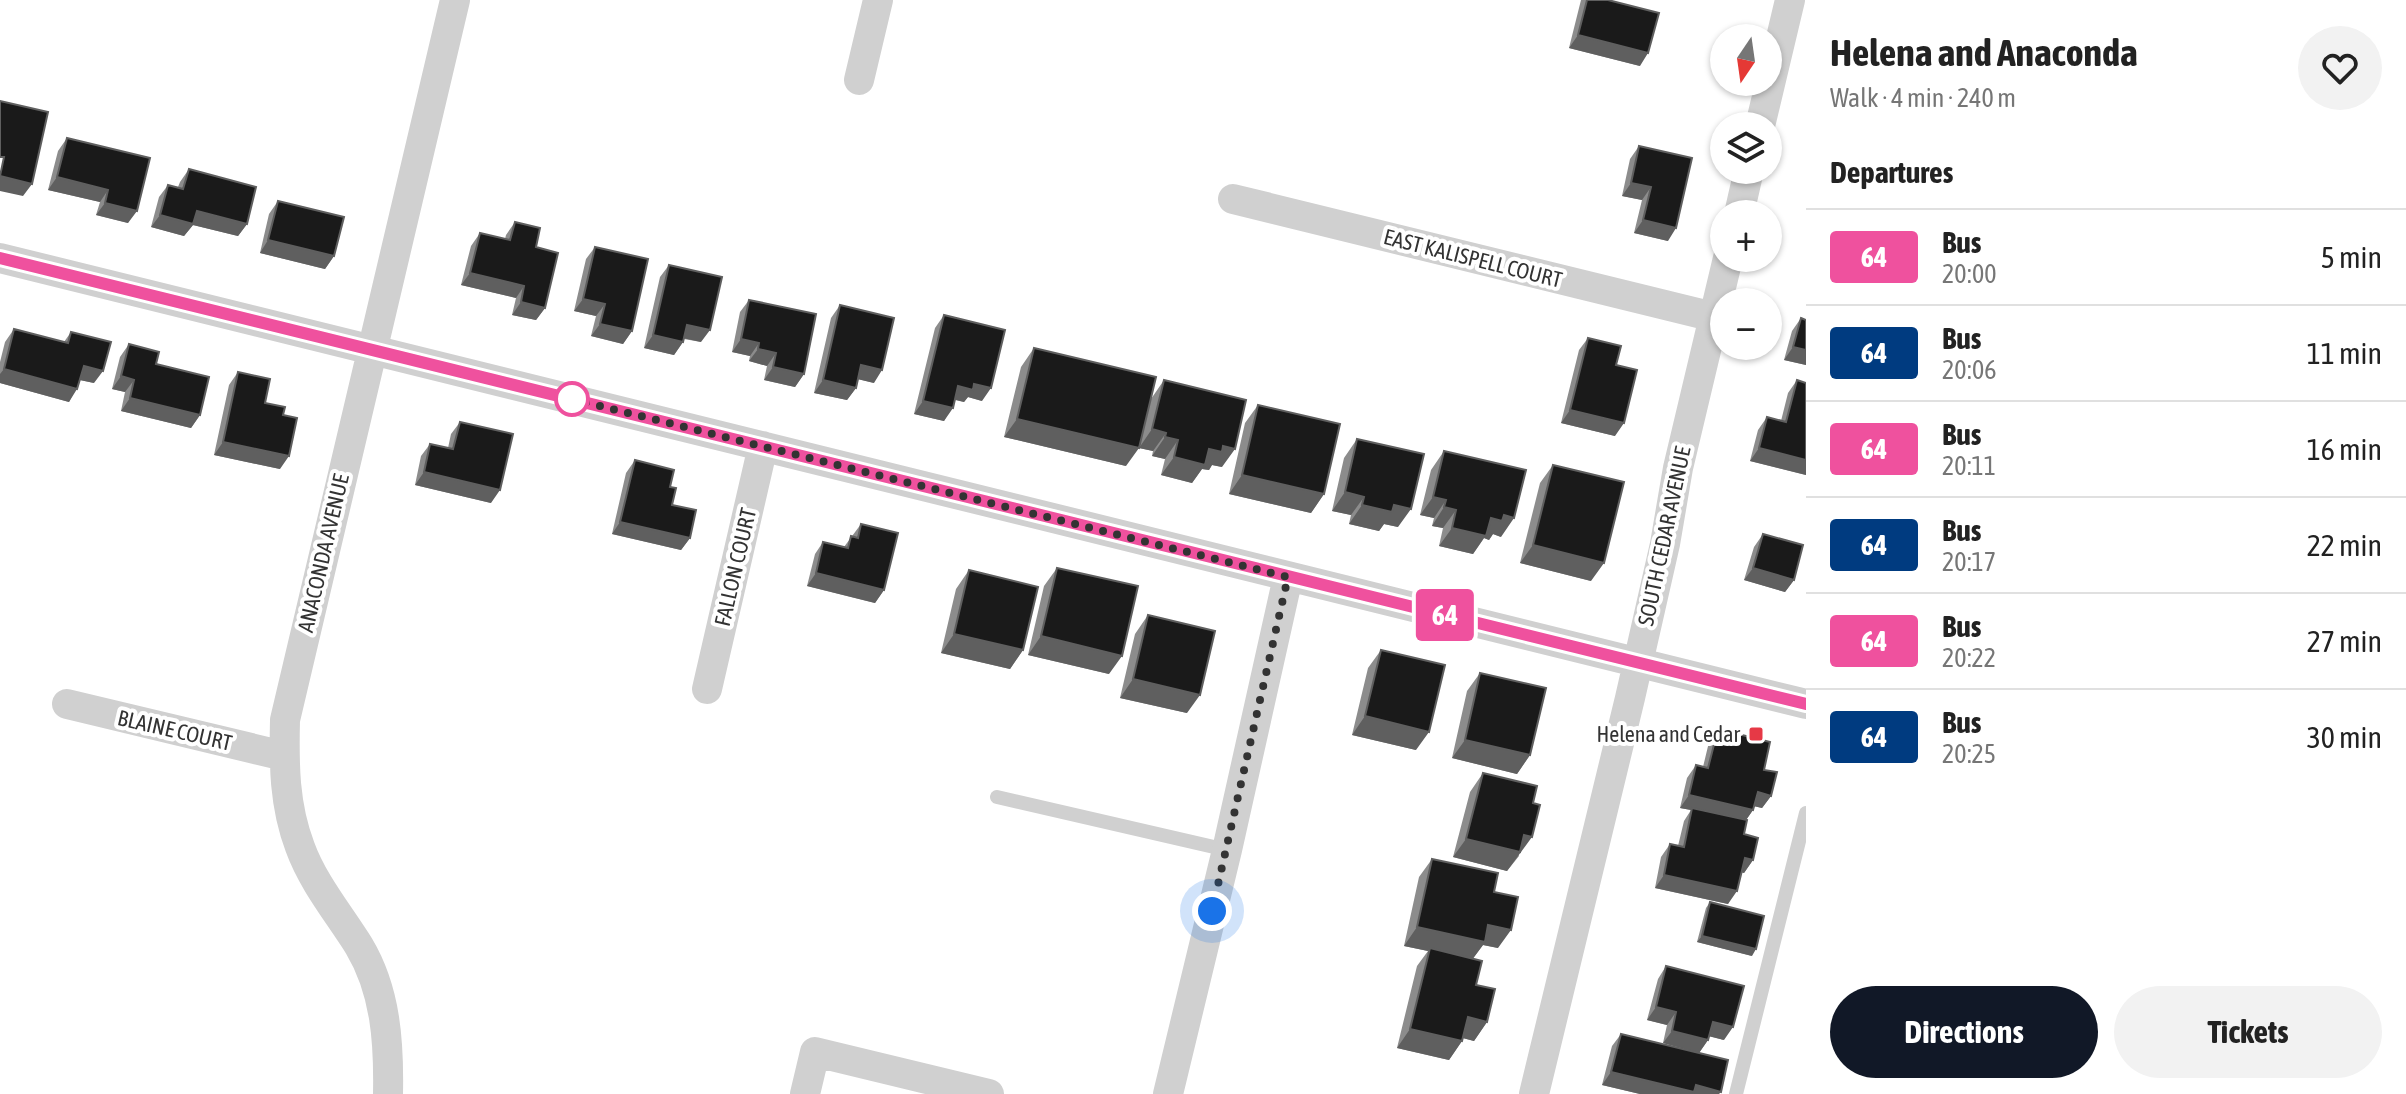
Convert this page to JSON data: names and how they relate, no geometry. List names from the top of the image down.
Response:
{
  "streets": {
    "street": [
      "EAST KALISPELL COURT",
      "SOUTH CEDAR AVENUE",
      "ANACONDA AVENUE",
      "FALLON COURT",
      "BLAINE COURT"
    ]
  },
  "crossings": [
    ["ANACONDA AVENUE", "BLAINE COURT"]
  ],
  "places": {
    "transit": ["Helena and Cedar"]
  },
  "lines": ["bus line 64"],
  "north": "bottom",
  "page": {
    "on_map": "64",
    "heading": [
      ["Helena and Anaconda", "Walk · 4 min · 240 m"],
      "Departures"
    ],
    "map_buttons": ["+", "−"],
    "list": [
      {
        "mark": "64",
        "name": "Bus",
        "note": "20:00",
        "value": "5 min"
      },
      {
        "mark": "64",
        "name": "Bus",
        "note": "20:06",
        "value": "11 min"
      },
      {
        "mark": "64",
        "name": "Bus",
        "note": "20:11",
        "value": "16 min"
      },
      {
        "mark": "64",
        "name": "Bus",
        "note": "20:17",
        "value": "22 min"
      },
      {
        "mark": "64",
        "name": "Bus",
        "note": "20:22",
        "value": "27 min"
      },
      {
        "mark": "64",
        "name": "Bus",
        "note": "20:25",
        "value": "30 min"
      }
    ],
    "buttons": ["Directions", "Tickets"]
  }
}
